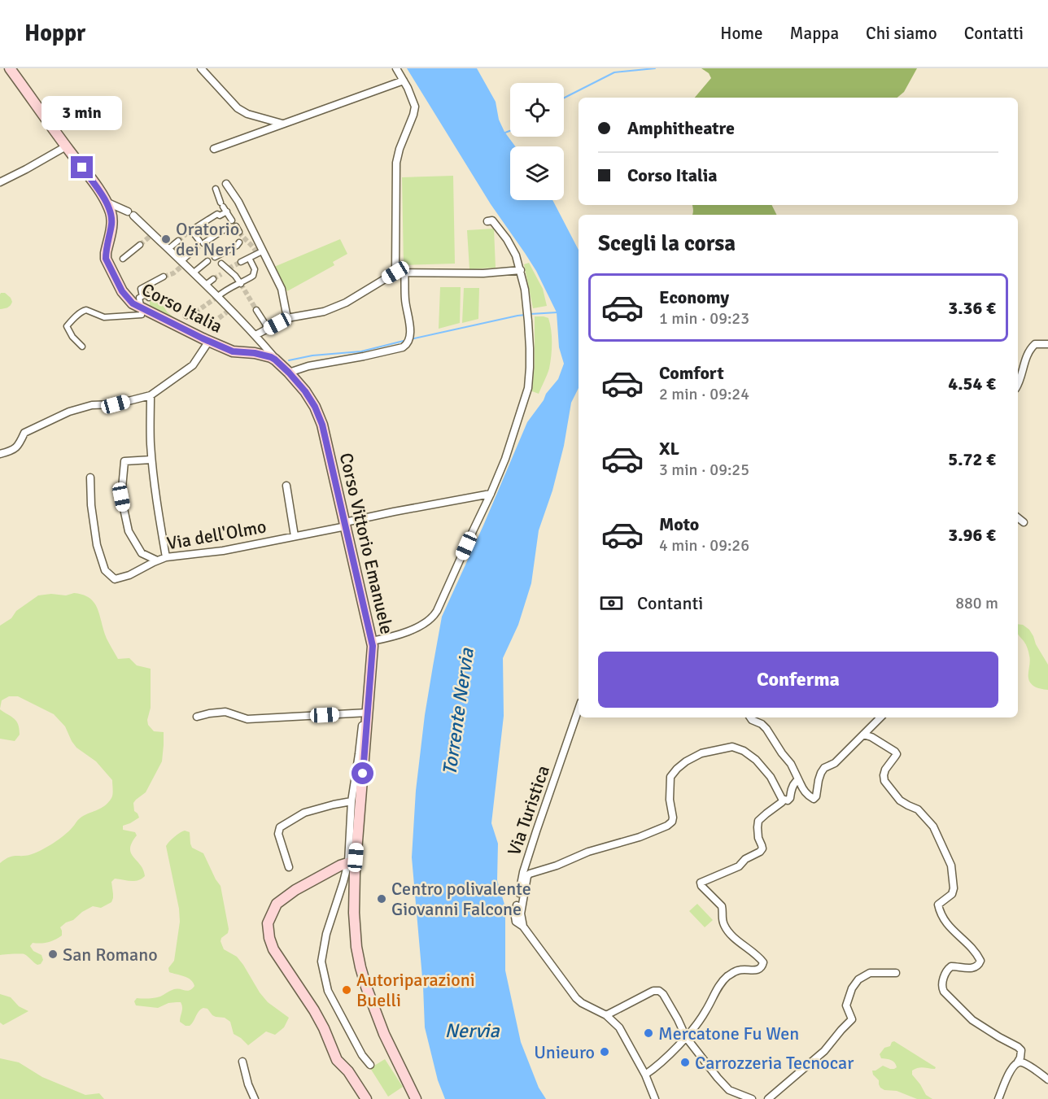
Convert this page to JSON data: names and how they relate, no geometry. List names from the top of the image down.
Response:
{
  "streets": {
    "main road": ["Corso Italia", "Corso Vittorio Emanuele"],
    "street": ["Via dell'Olmo", "Via Turistica"]
  },
  "crossings": [
    ["Corso Italia", "Corso Vittorio Emanuele"],
    ["Via dell'Olmo", "Corso Vittorio Emanuele"]
  ],
  "water": ["Torrente Nervia", "Nervia"],
  "places": [
    "Oratorio dei Neri",
    "Centro polivalente Giovanni Falcone",
    "San Romano",
    "Autoriparazioni Buelli",
    "Mercatone Fu Wen",
    "Unieuro",
    "Carrozzeria Tecnocar"
  ],
  "page": {
    "header": "Hoppr",
    "nav": [
      "Home",
      "Mappa",
      "Chi siamo",
      "Contatti"
    ],
    "bubble": "3 min",
    "banner": ["Amphitheatre", "Corso Italia"],
    "heading": "Scegli la corsa",
    "list": [
      {
        "name": "Economy",
        "note": "1 min · 09:23",
        "value": "3.36 €"
      },
      {
        "name": "Comfort",
        "note": "2 min · 09:24",
        "value": "4.54 €"
      },
      {
        "name": "XL",
        "note": "3 min · 09:25",
        "value": "5.72 €"
      },
      {
        "name": "Moto",
        "note": "4 min · 09:26",
        "value": "3.96 €"
      }
    ],
    "pay": ["Contanti", "880 m"],
    "buttons": "Conferma"
  }
}
